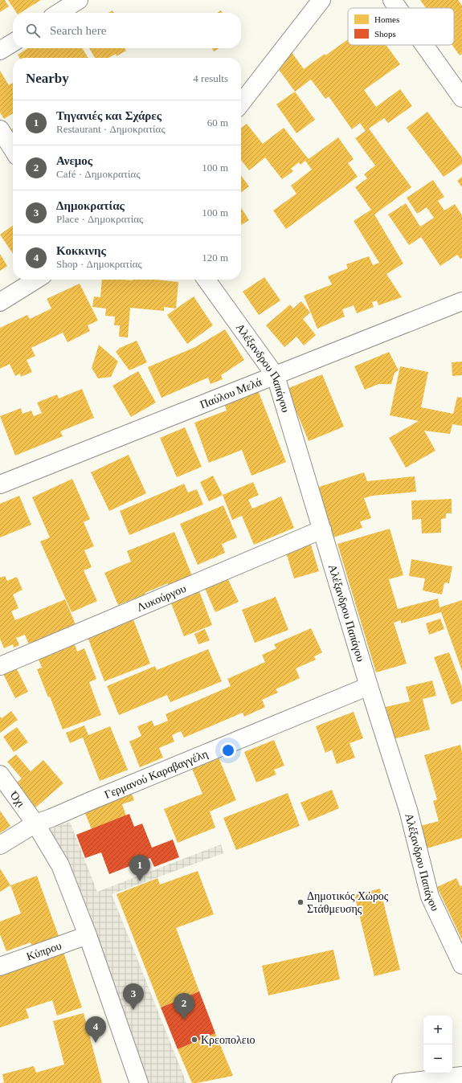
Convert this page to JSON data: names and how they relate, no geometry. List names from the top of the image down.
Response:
{
  "streets": {
    "street": [
      "Αλέξανδρου Παπάγου",
      "Παύλου Μελά",
      "Λυκούργου",
      "Γερμανού Καραβαγγέλη",
      "Όχι",
      "Κύπρου"
    ]
  },
  "crossings": [
    ["Αλέξανδρου Παπάγου", "Παύλου Μελά"],
    ["Αλέξανδρου Παπάγου", "Λυκούργου"],
    ["Αλέξανδρου Παπάγου", "Γερμανού Καραβαγγέλη"],
    ["Γερμανού Καραβαγγέλη", "Όχι"],
    ["Όχι", "Κύπρου"]
  ],
  "places": ["Δημοτικός Χώρος Στάθμευσης", "Κρεοπολειο"],
  "legend": ["Homes", "Shops"],
  "page": {
    "search": "Search here",
    "heading": ["Nearby", "4 results"],
    "list": [
      {
        "mark": "1",
        "name": "Τηγανιές και Σχάρες",
        "note": "Restaurant · Δημοκρατίας",
        "value": "60 m"
      },
      {
        "mark": "2",
        "name": "Ανεμος",
        "note": "Café · Δημοκρατίας",
        "value": "100 m"
      },
      {
        "mark": "3",
        "name": "Δημοκρατίας",
        "note": "Place · Δημοκρατίας",
        "value": "100 m"
      },
      {
        "mark": "4",
        "name": "Κοκκινης",
        "note": "Shop · Δημοκρατίας",
        "value": "120 m"
      }
    ],
    "pins": [
      "1",
      "3",
      "2",
      "4"
    ],
    "map_buttons": ["+", "−"]
  }
}
